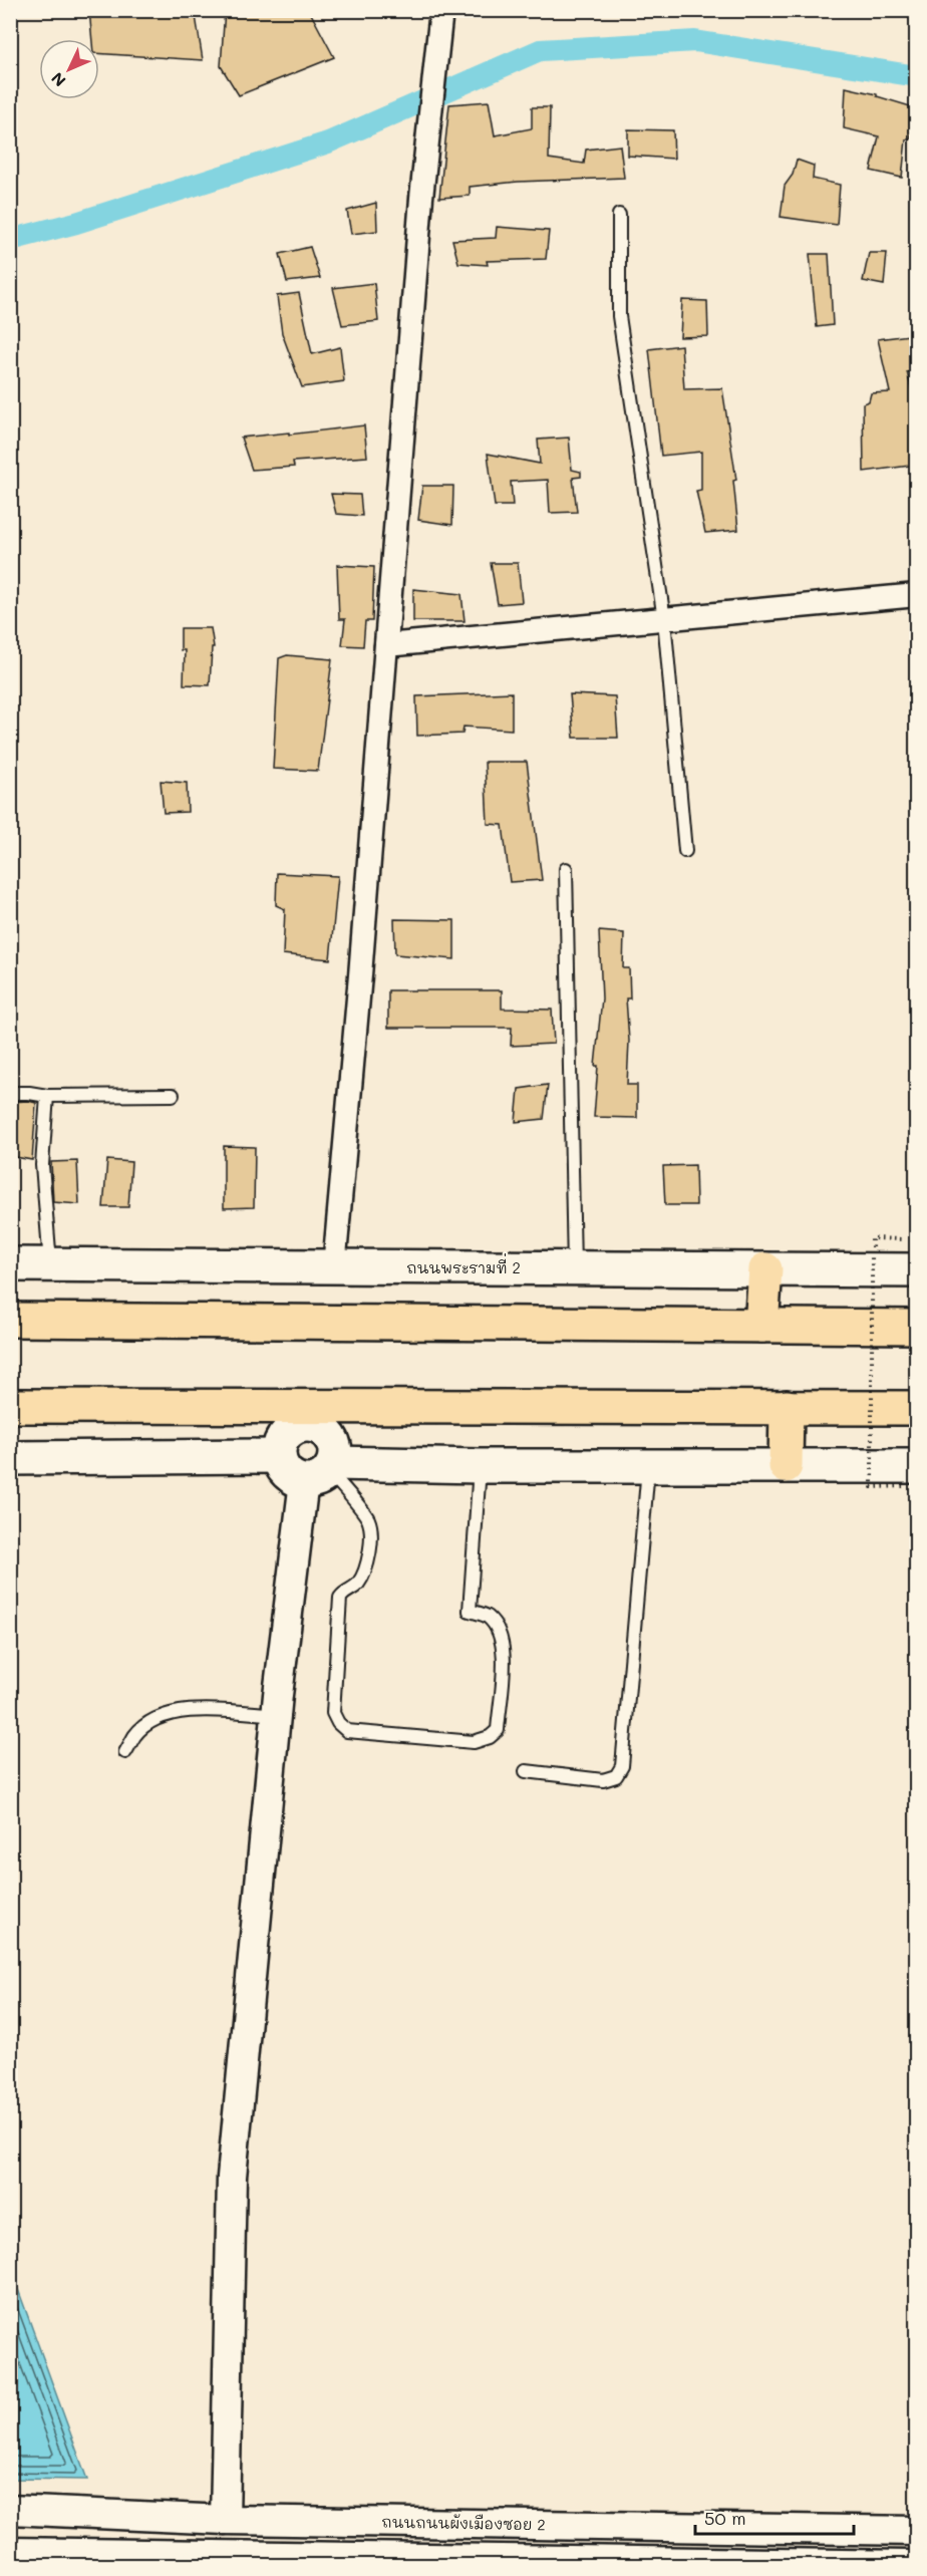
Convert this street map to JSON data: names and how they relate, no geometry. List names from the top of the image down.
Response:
{
  "streets": {
    "main road": ["ถนนพระรามที่ 2"],
    "street": ["ถนนถนนผังเมืองซอย 2"]
  },
  "scale_bar": "50 m",
  "north": "bottom left"
}
